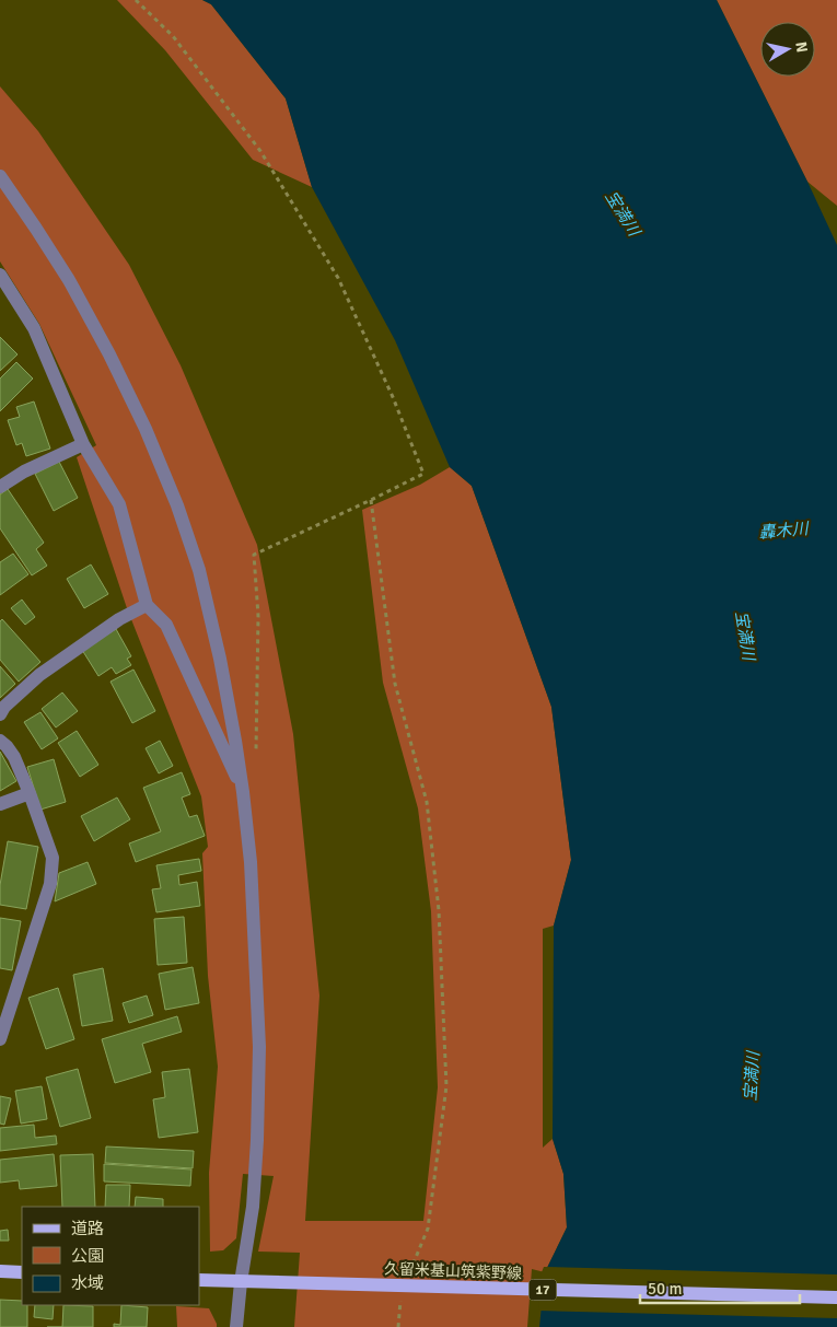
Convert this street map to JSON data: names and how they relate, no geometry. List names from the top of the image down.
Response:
{
  "streets": {
    "main road": ["久留米基山筑紫野線", "17"]
  },
  "water": ["宝満川", "轟木川"],
  "legend": ["道路", "公園", "水域"],
  "scale_bar": "50 m",
  "north": "right"
}
